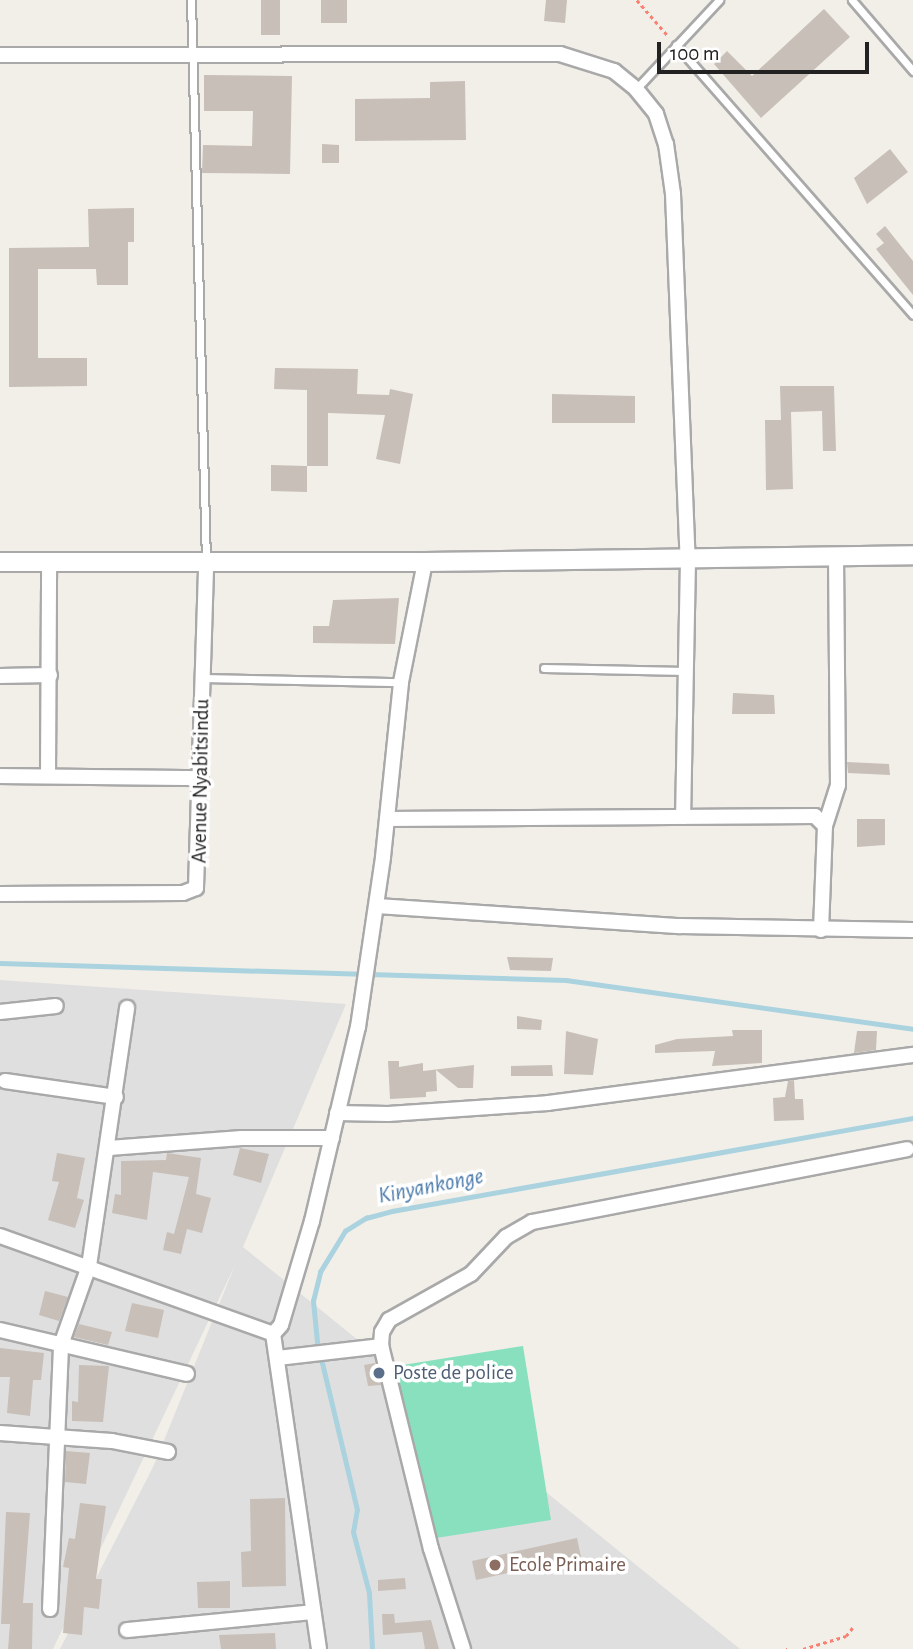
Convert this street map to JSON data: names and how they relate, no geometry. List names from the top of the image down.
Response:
{
  "streets": {
    "street": ["Avenue Nyabitsindu"]
  },
  "water": ["Kinyankonge"],
  "places": ["Poste de police", "Ecole Primaire"],
  "scale_bar": "100 m"
}
